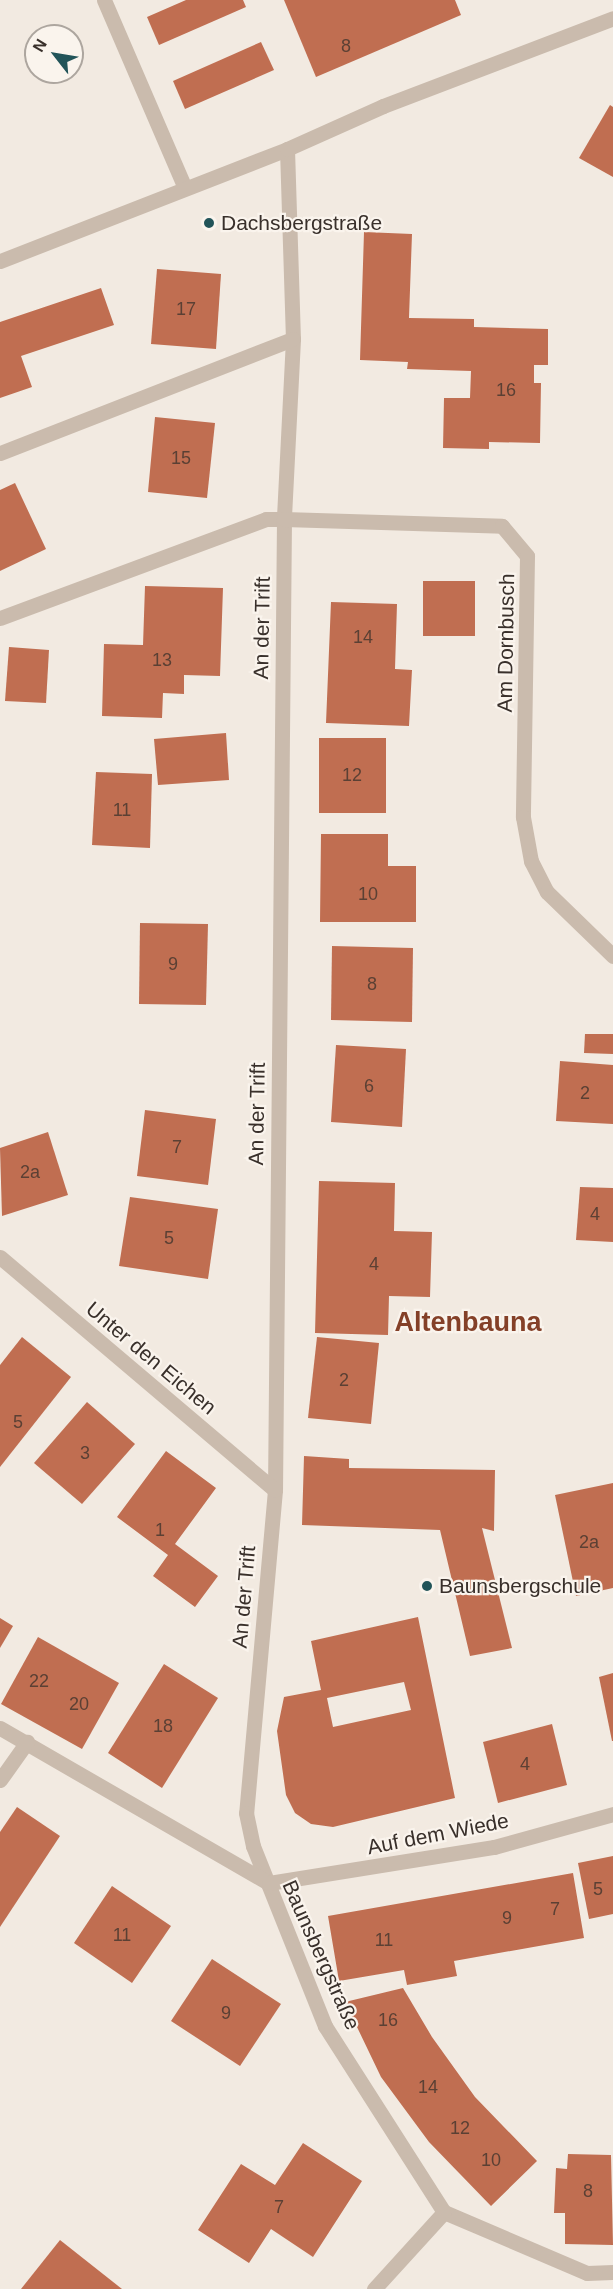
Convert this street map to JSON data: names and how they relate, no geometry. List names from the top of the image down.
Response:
{
  "streets": {
    "street": [
      "An der Trift",
      "Am Dornbusch",
      "Unter den Eichen",
      "Auf dem Wiede",
      "Baunsbergstraße"
    ]
  },
  "crossings": [
    ["An der Trift", "Am Dornbusch"],
    ["An der Trift", "Unter den Eichen"],
    ["An der Trift", "Auf dem Wiede"],
    ["An der Trift", "Baunsbergstraße"],
    ["Auf dem Wiede", "Baunsbergstraße"]
  ],
  "districts": ["Altenbauna"],
  "places": ["Dachsbergstraße", "Baunsbergschule"],
  "house_numbers": [
    "8",
    "17",
    "16",
    "15",
    "14",
    "13",
    "12",
    "11",
    "10",
    "9",
    "8",
    "6",
    "2",
    "7",
    "2a",
    "4",
    "5",
    "4",
    "2",
    "5",
    "3",
    "1",
    "2a",
    "22",
    "20",
    "18",
    "4",
    "5",
    "7",
    "9",
    "11",
    "11",
    "9",
    "16",
    "14",
    "12",
    "10",
    "8",
    "7"
  ],
  "north": "top left"
}
